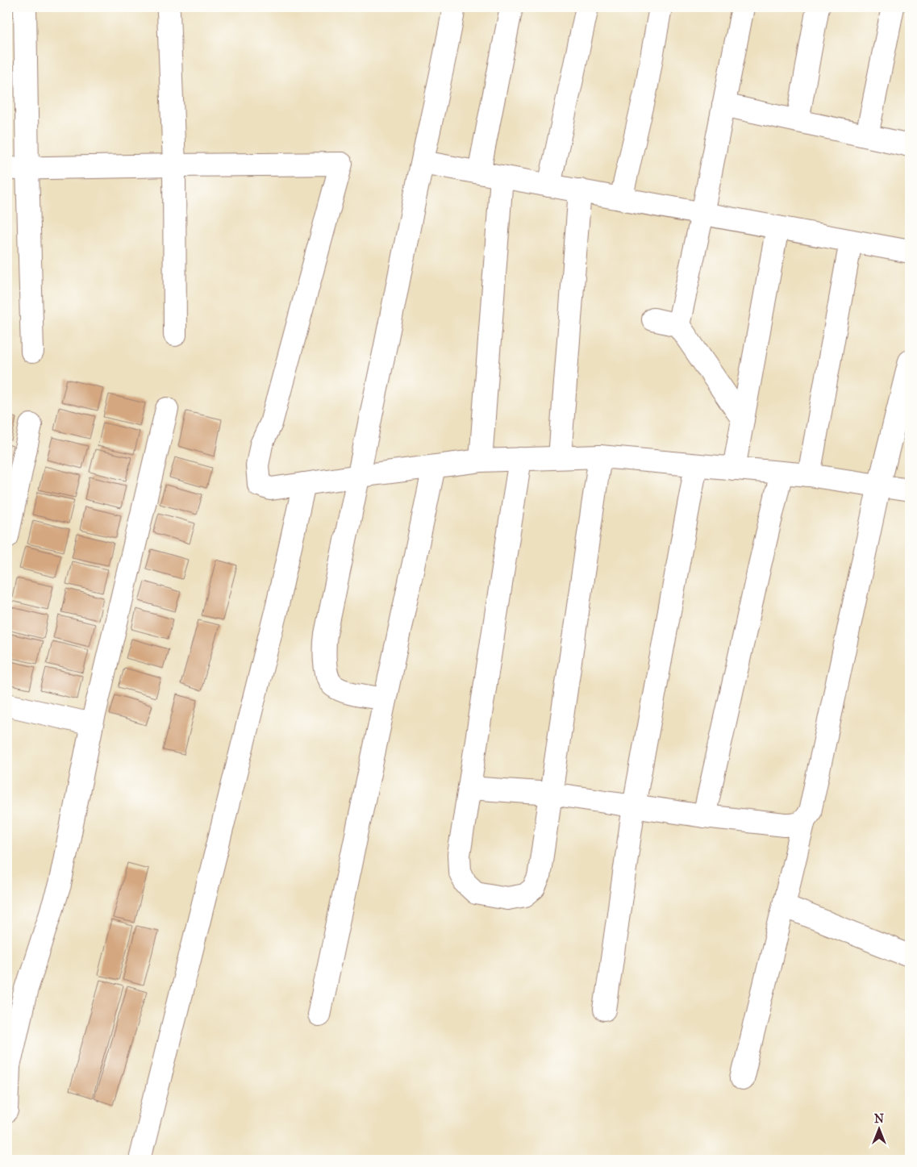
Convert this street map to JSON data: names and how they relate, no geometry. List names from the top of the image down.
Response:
{
  "north": "top"
}
